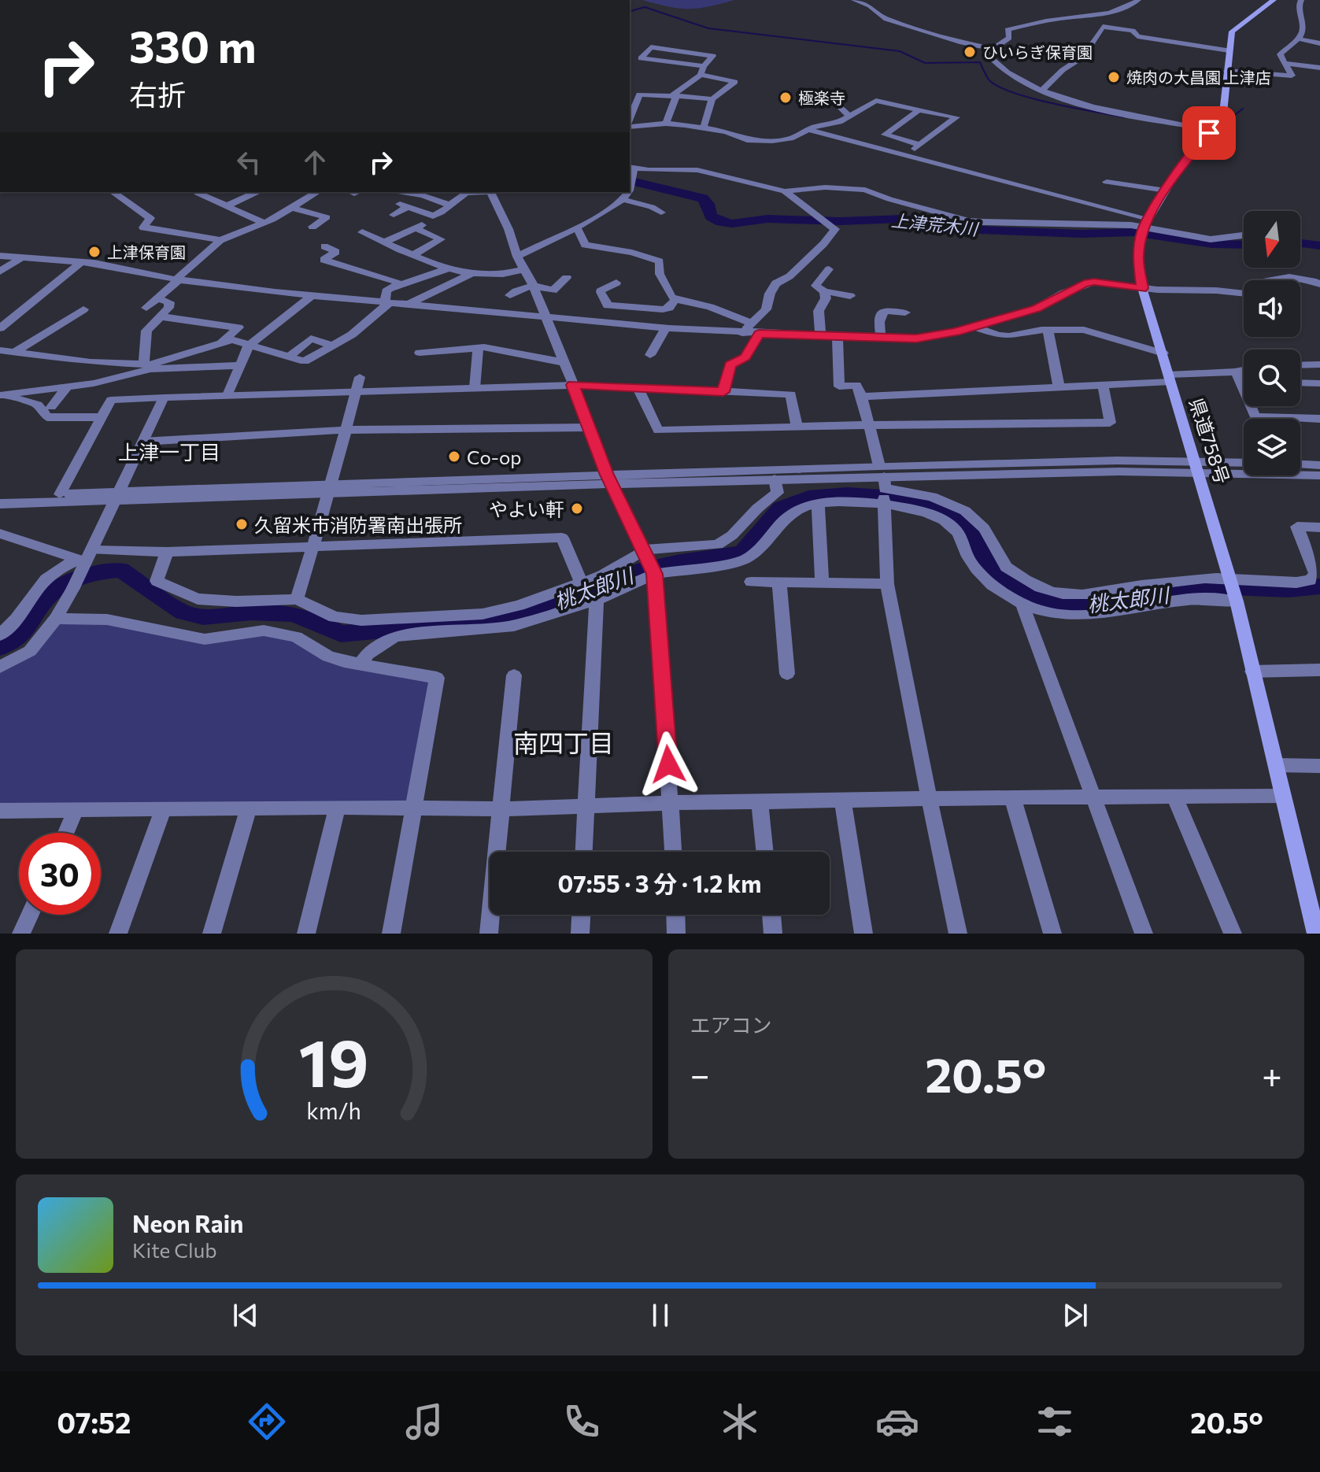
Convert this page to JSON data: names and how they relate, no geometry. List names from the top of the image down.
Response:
{
  "streets": {
    "main road": ["県道758号"]
  },
  "districts": ["上津一丁目", "南四丁目"],
  "water": ["上津荒木川", "桃太郎川"],
  "places": [
    "ひいらぎ保育園",
    "焼肉の大昌園 上津店",
    "極楽寺",
    "上津保育園",
    "Co-op",
    "やよい軒",
    "久留米市消防署南出張所"
  ],
  "north": "bottom",
  "page": {
    "turn": ["330 m", "右折"],
    "limit": "30",
    "trip": "07:55 · 3 分 · 1.2 km",
    "tile": "エアコン",
    "heat": ["−", "20.5°", "+"],
    "song": ["Neon Rain", "Kite Club"],
    "tabs": ["07:52", "20.5°"],
    "gauge": ["19", "km/h"]
  }
}
